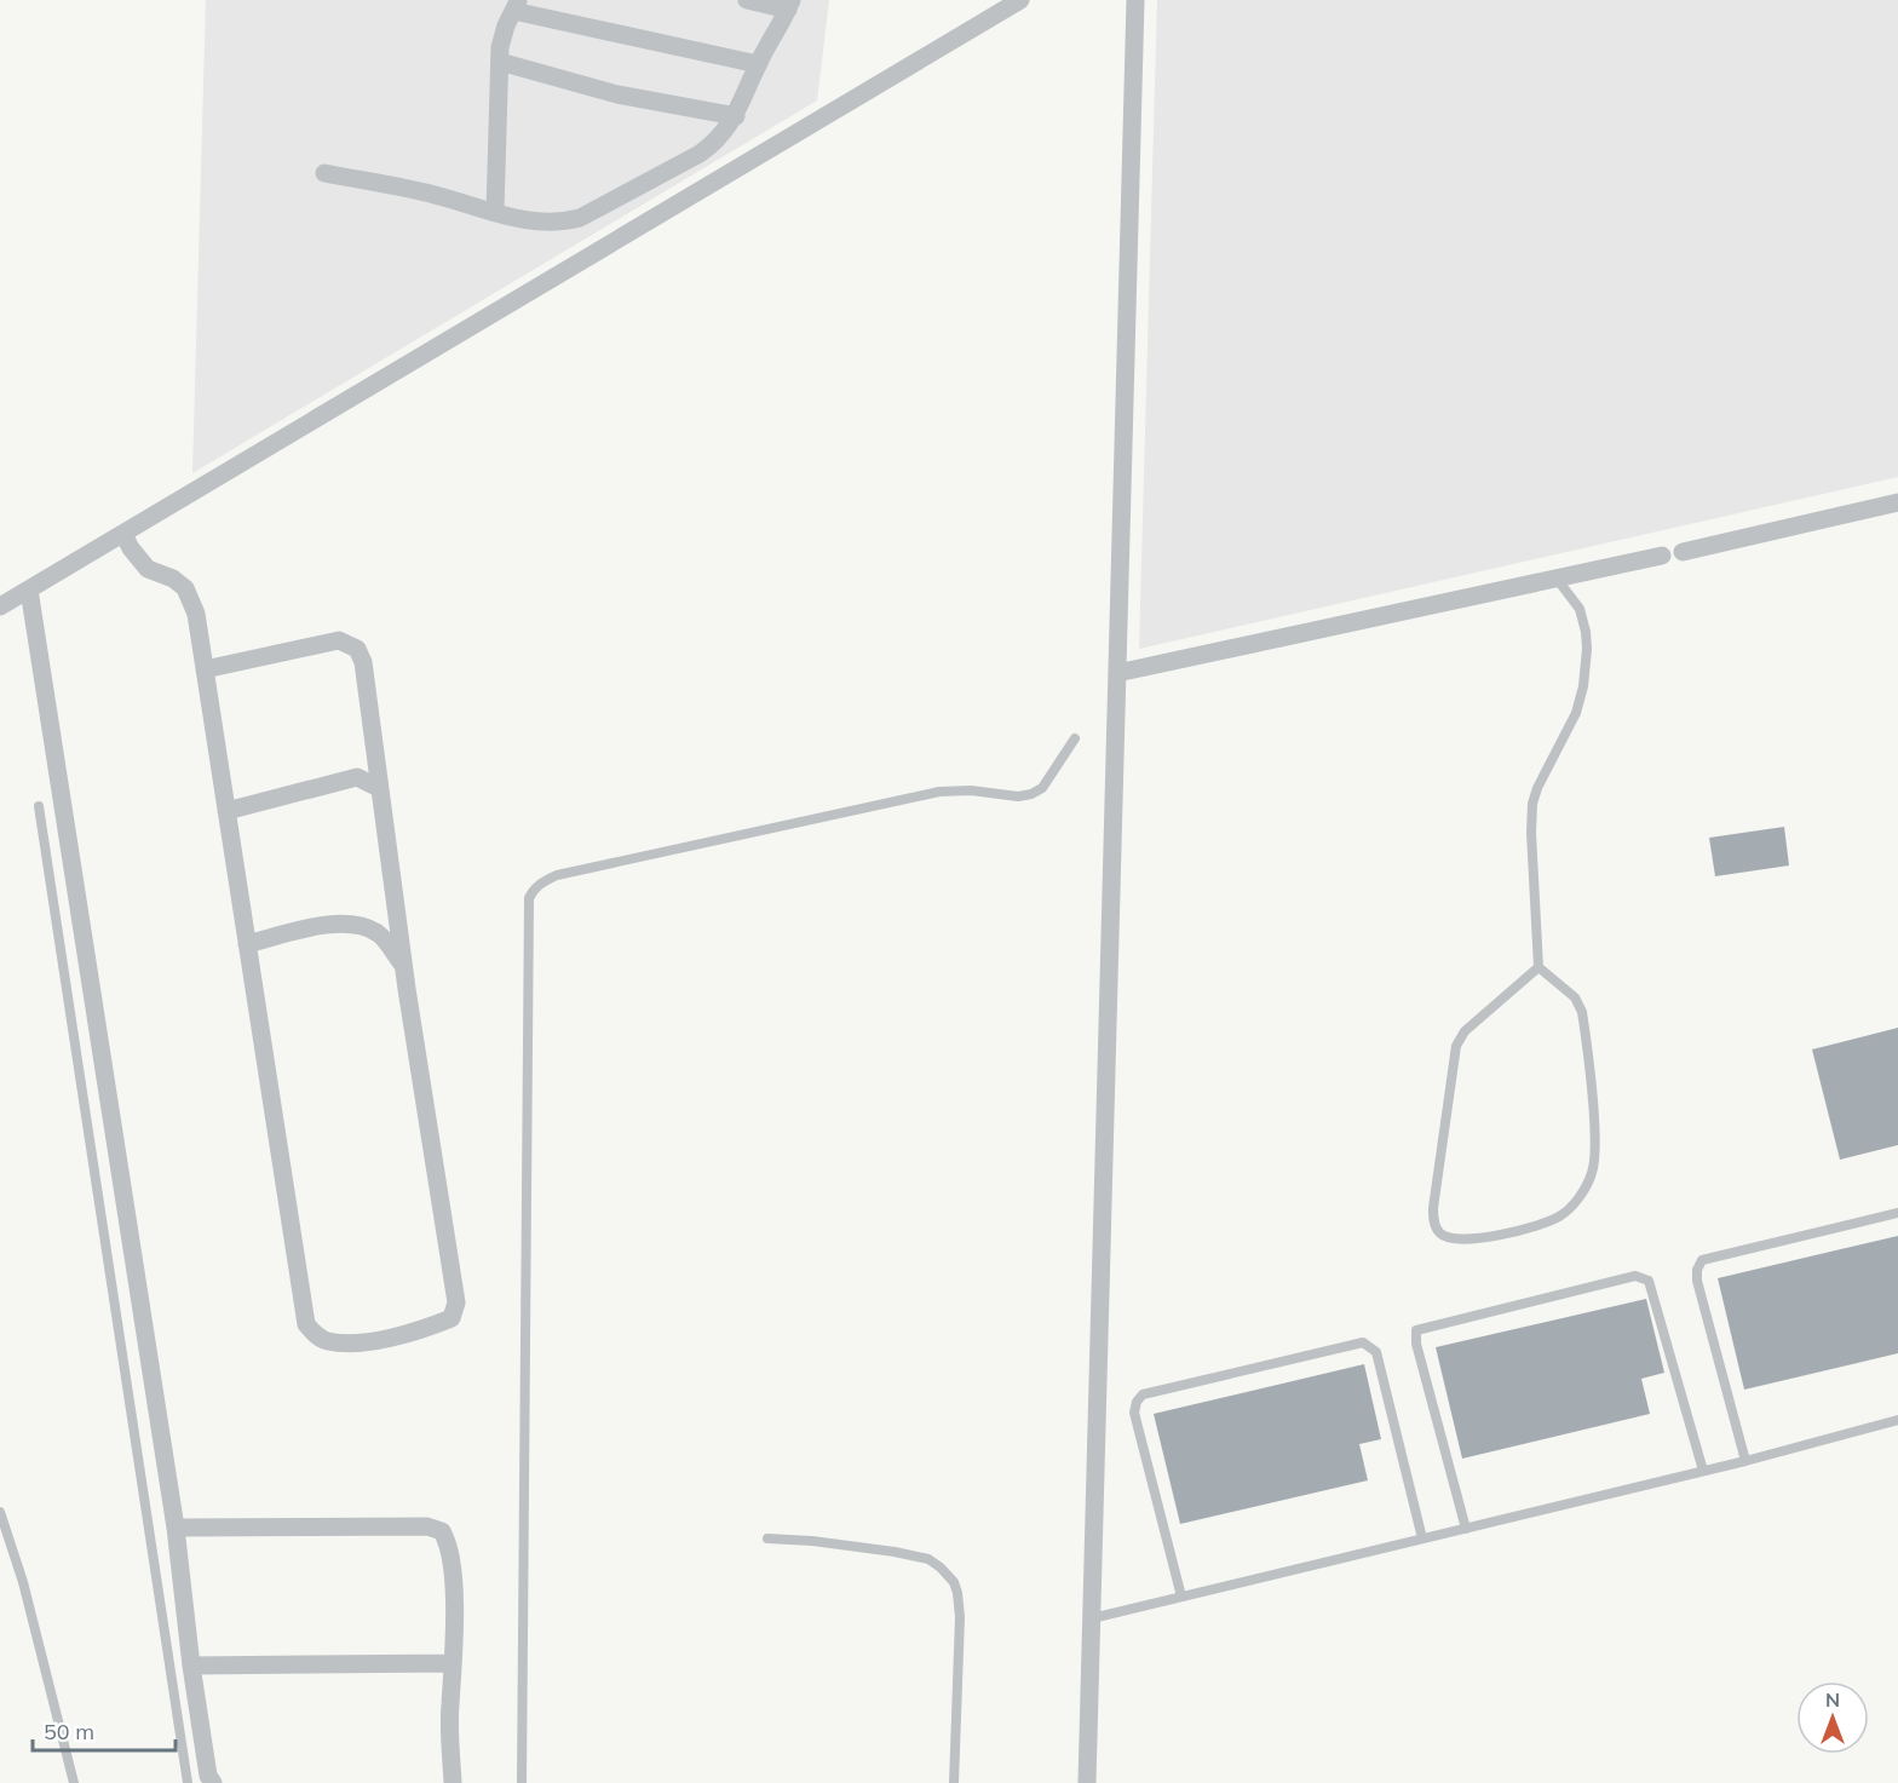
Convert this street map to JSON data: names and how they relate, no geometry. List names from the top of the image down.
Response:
{
  "scale_bar": "50 m",
  "north": "top"
}
